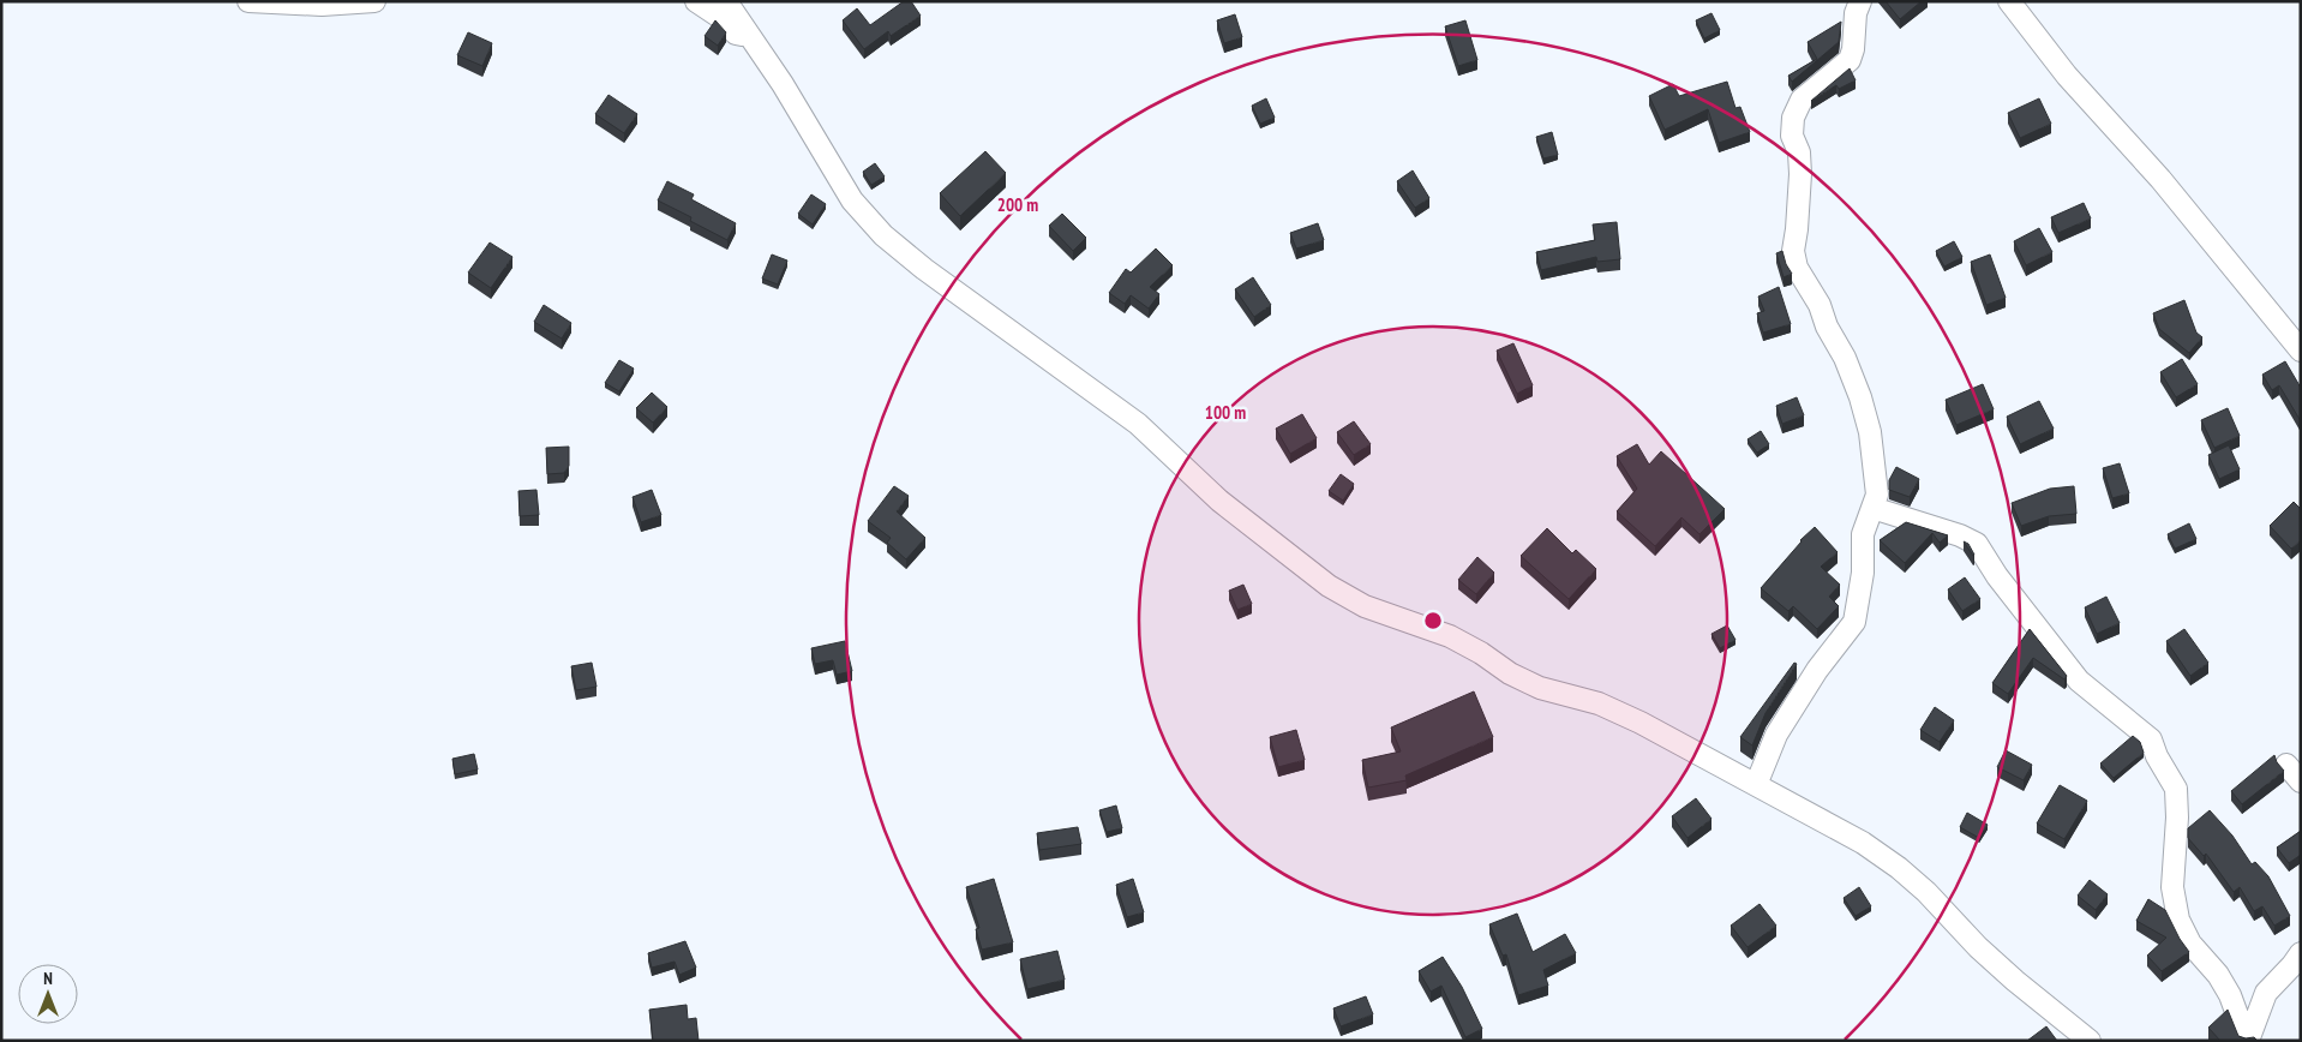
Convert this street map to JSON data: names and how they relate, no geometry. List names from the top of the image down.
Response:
{
  "north": "top",
  "rings": ["200 m", "100 m"]
}
